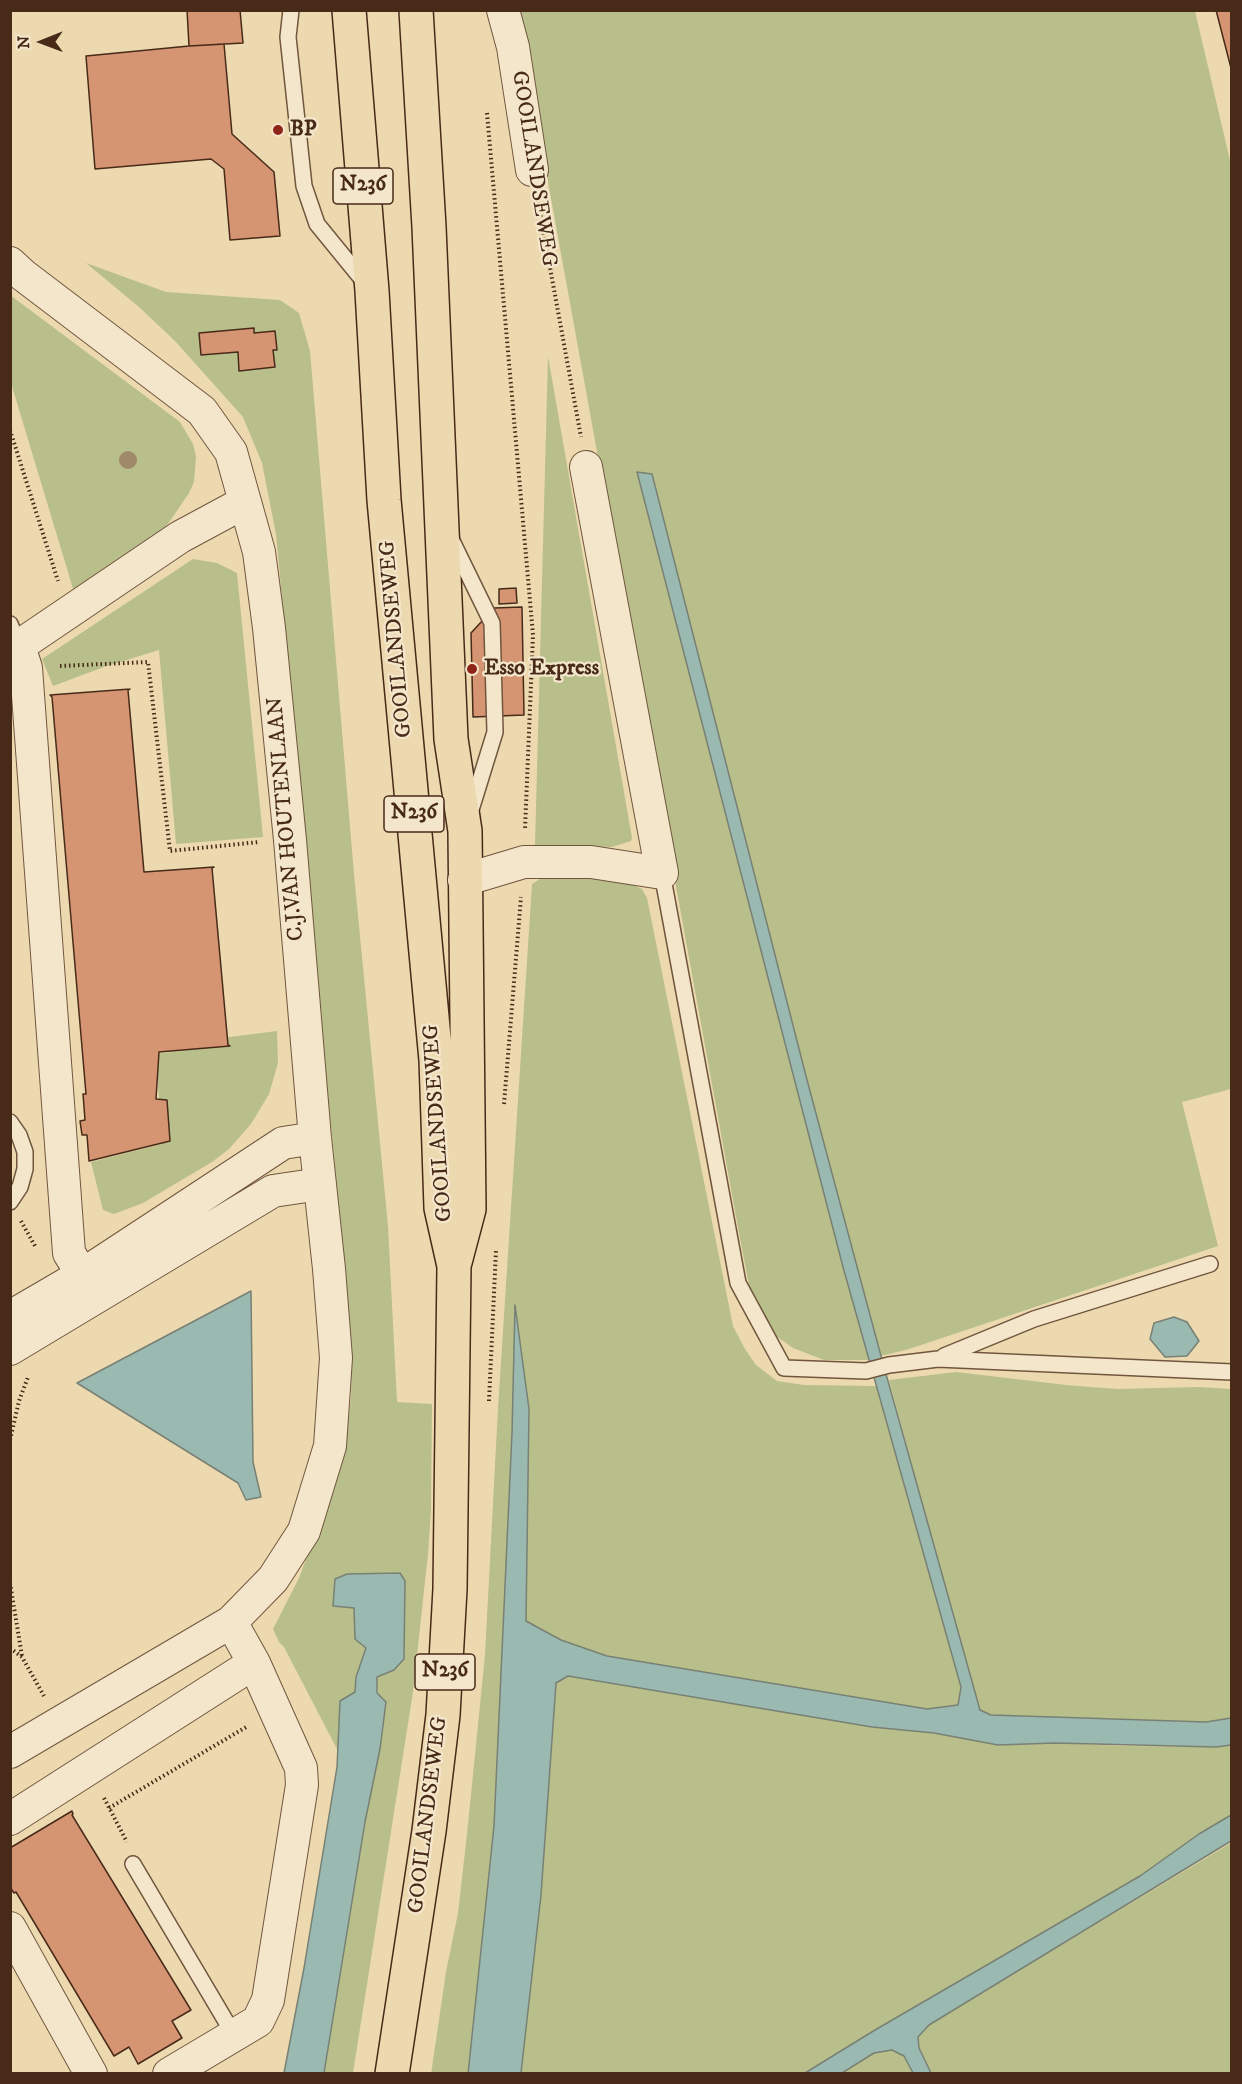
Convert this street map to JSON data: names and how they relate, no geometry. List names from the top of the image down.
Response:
{
  "streets": {
    "main road": ["GOOILANDSEWEG", "N236"],
    "street": ["C.J.VAN HOUTENLAAN"]
  },
  "places": ["BP", "Esso Express"],
  "north": "left"
}
